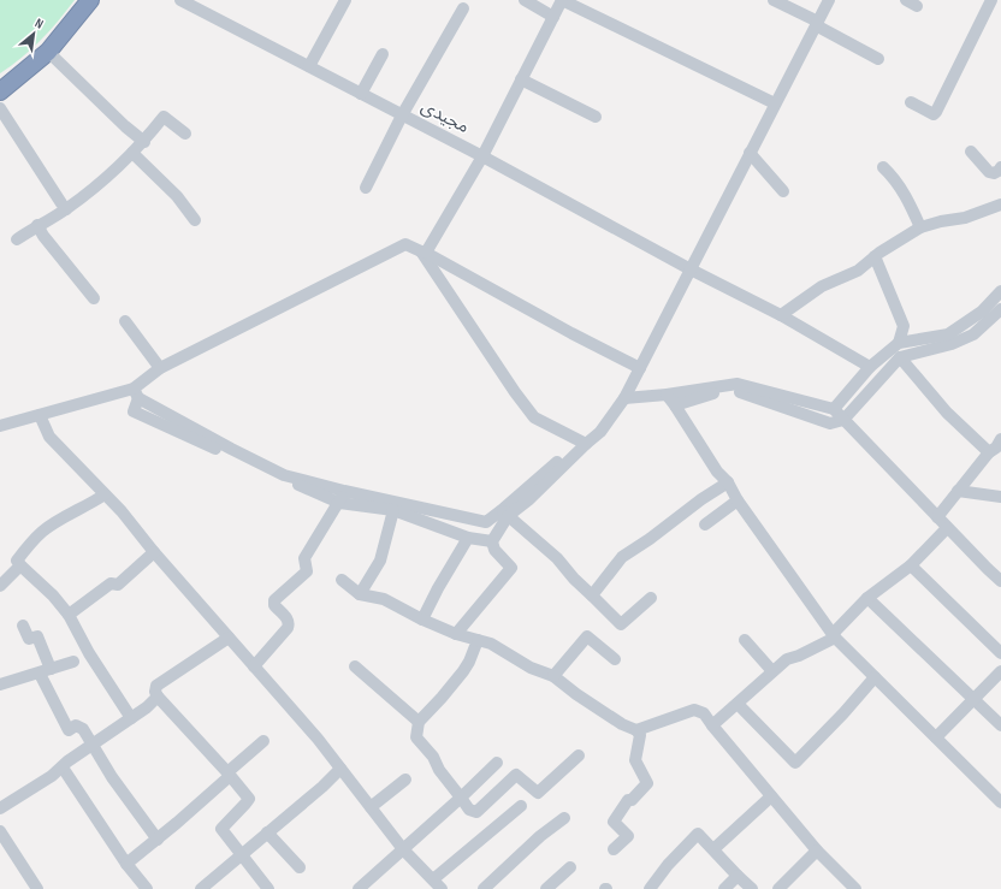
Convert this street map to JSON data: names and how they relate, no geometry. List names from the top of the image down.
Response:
{
  "streets": {
    "street": ["مجیدی"]
  },
  "north": "top right"
}
